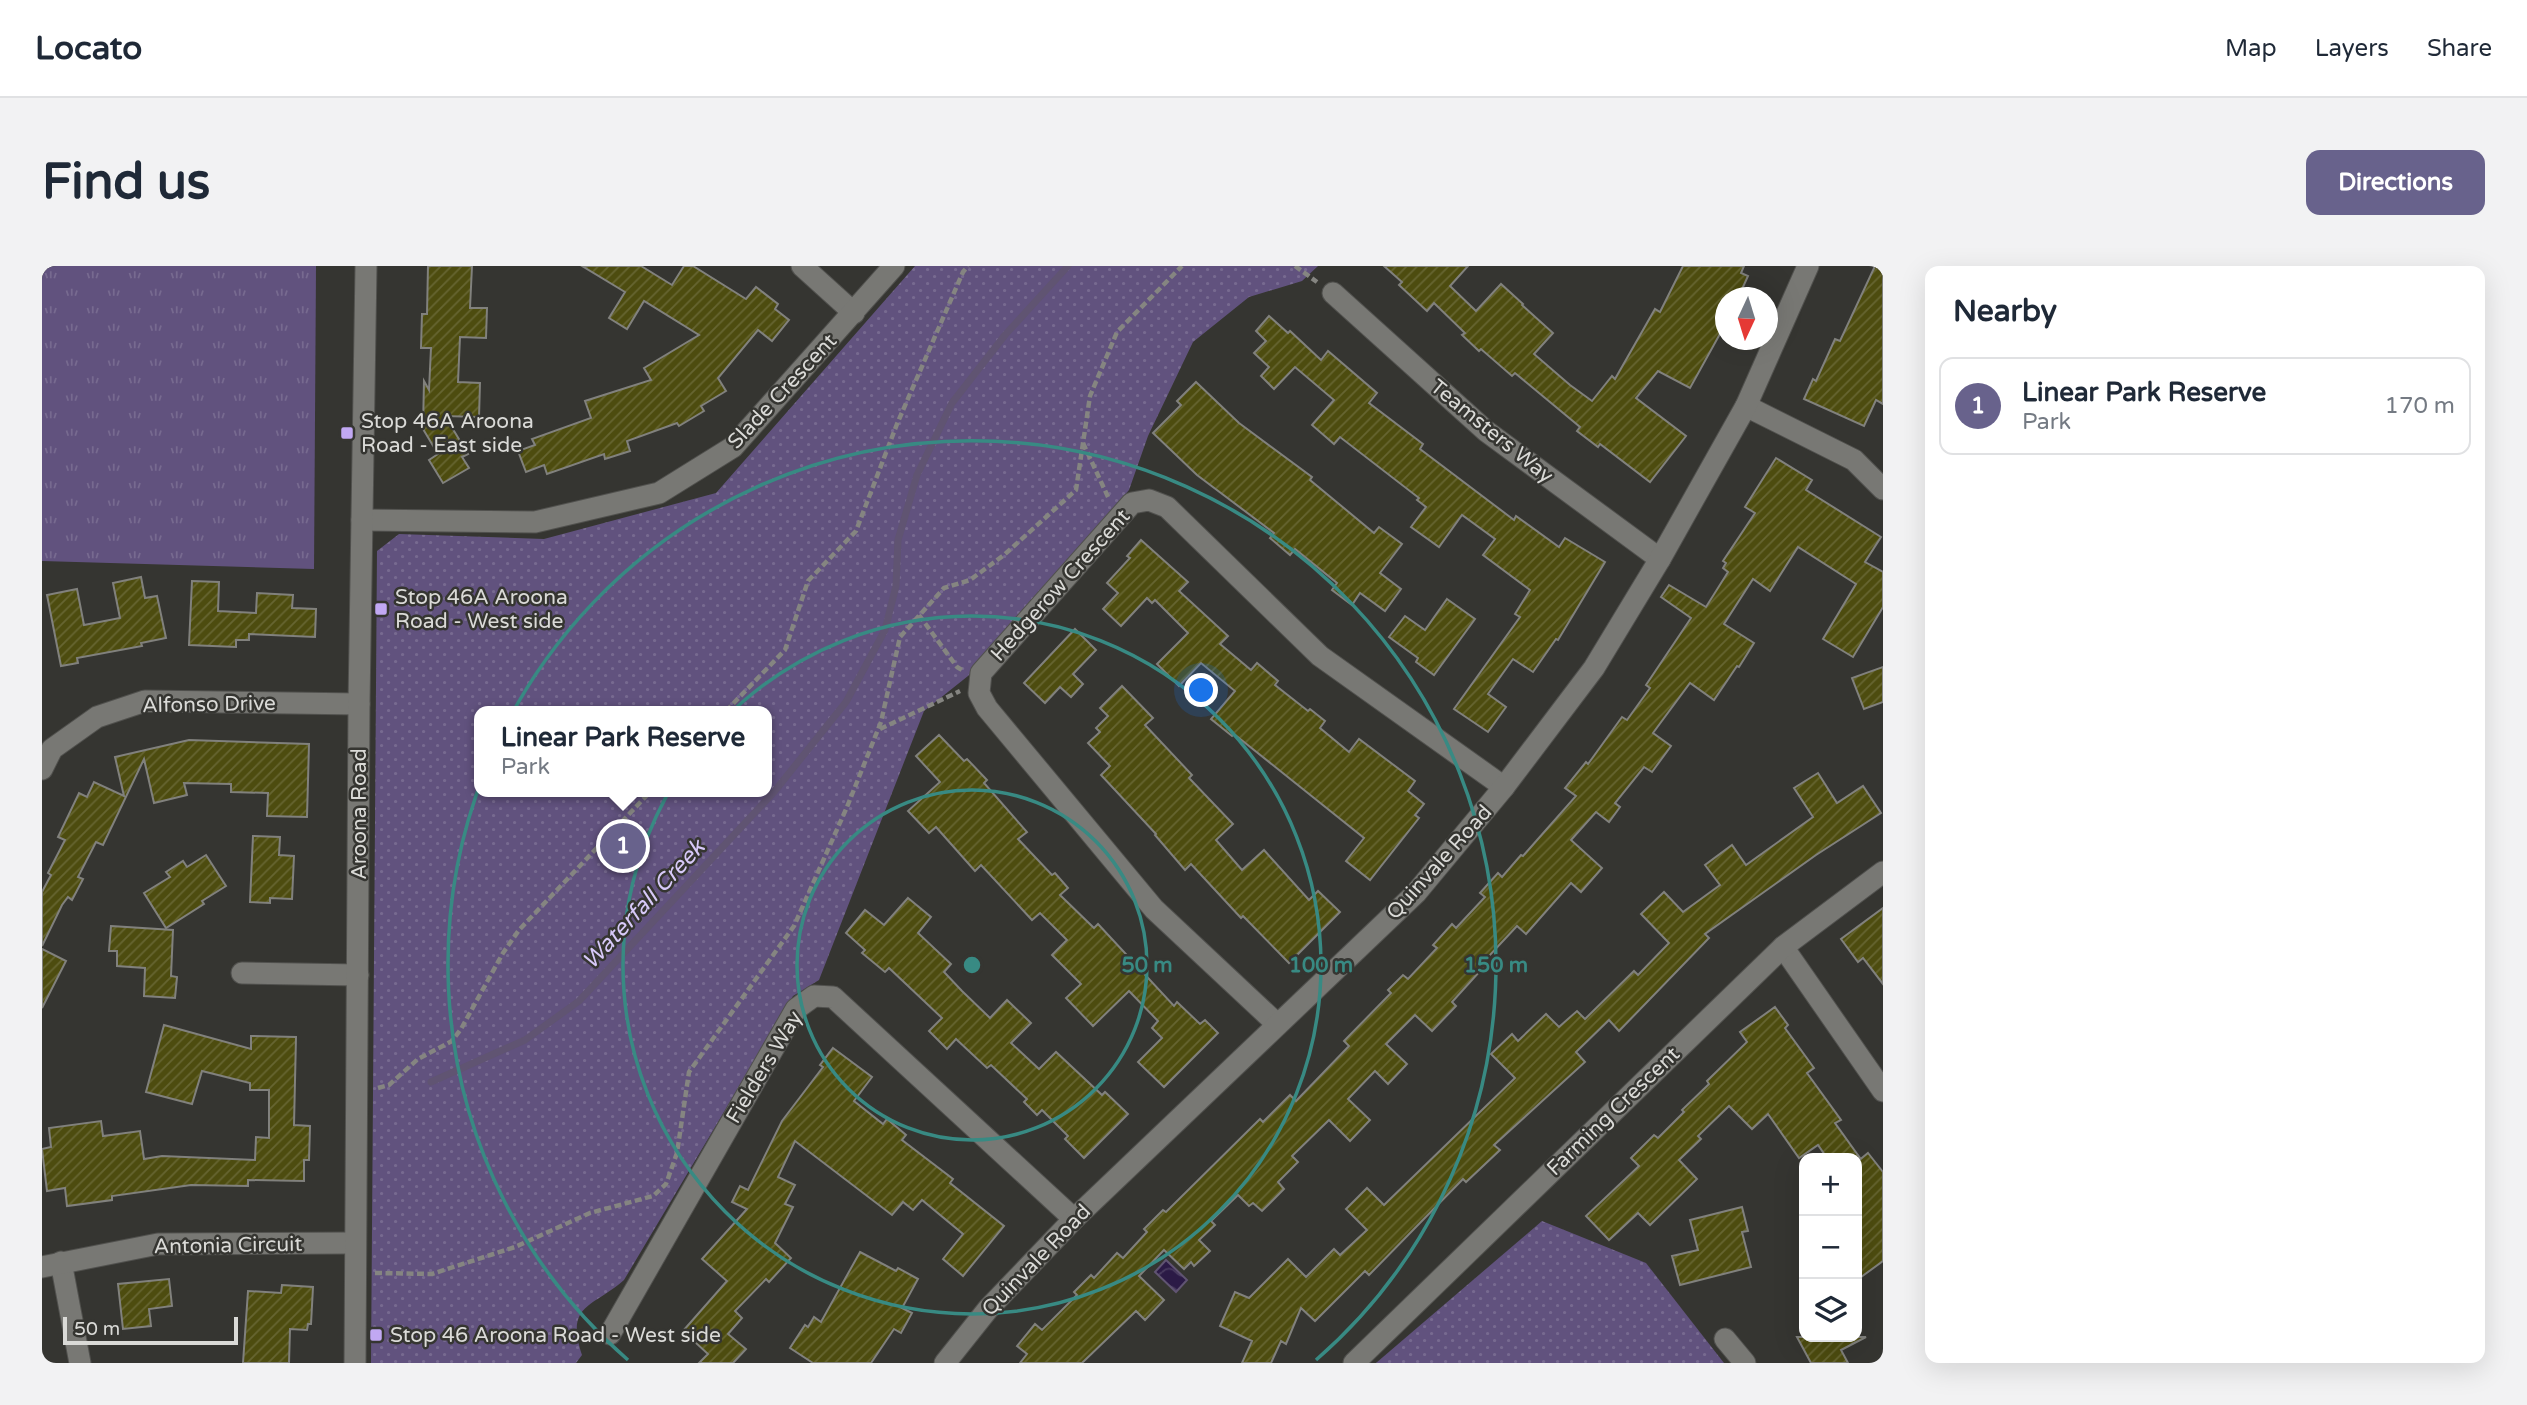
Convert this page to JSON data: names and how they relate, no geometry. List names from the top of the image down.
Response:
{
  "streets": {
    "street": [
      "Slade Crescent",
      "Teamsters Way",
      "Hedgerow Crescent",
      "Alfonso Drive",
      "Aroona Road",
      "Quinvale Road",
      "Fielders Way",
      "Farming Crescent",
      "Antonia Circuit"
    ]
  },
  "crossings": [
    ["Slade Crescent", "Aroona Road"],
    ["Teamsters Way", "Quinvale Road"],
    ["Hedgerow Crescent", "Quinvale Road"],
    ["Alfonso Drive", "Aroona Road"],
    ["Aroona Road", "Antonia Circuit"],
    ["Quinvale Road", "Fielders Way"]
  ],
  "water": ["Waterfall Creek"],
  "places": {
    "transit": ["Stop 46A Aroona Road - East side", "Stop 46A Aroona Road - West side", "Stop 46 Aroona Road - West side"]
  },
  "scale_bar": "50 m",
  "north": "bottom",
  "page": {
    "header": "Locato",
    "nav": ["Map", "Layers", "Share"],
    "buttons": "Directions",
    "title": "Find us",
    "heading": "Nearby",
    "list": [
      {
        "mark": "1",
        "name": "Linear Park Reserve",
        "note": "Park",
        "value": "170 m"
      }
    ],
    "popup": ["Linear Park Reserve", "Park"],
    "pins": "1",
    "map_buttons": ["+", "−"],
    "scale": "50 m"
  },
  "rings": ["50 m", "100 m", "150 m"]
}
